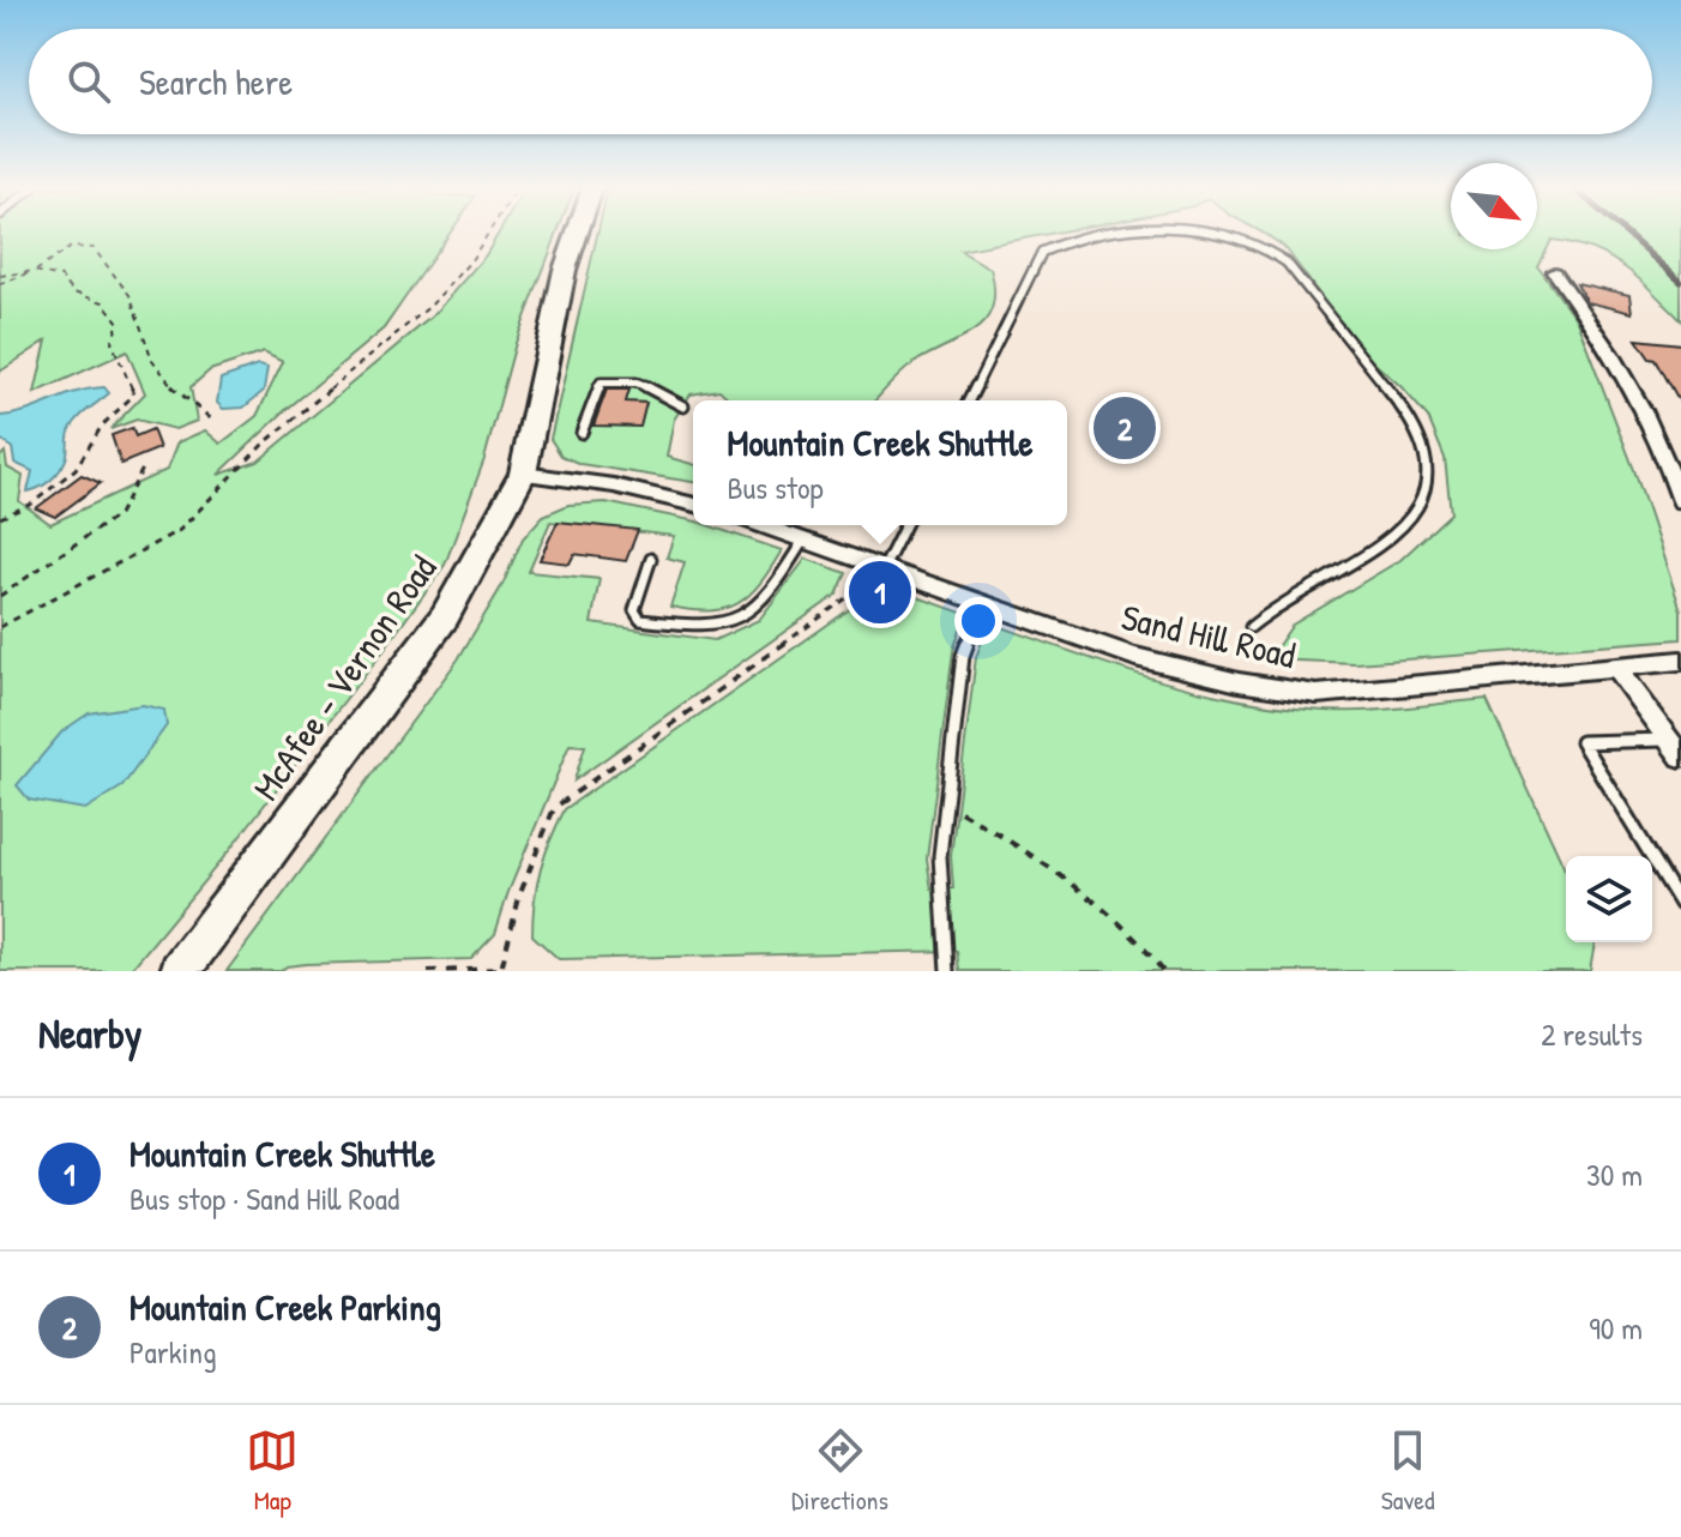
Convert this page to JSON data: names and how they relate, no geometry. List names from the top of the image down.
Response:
{
  "streets": {
    "main road": ["McAfee - Vernon Road"],
    "street": ["Sand Hill Road"]
  },
  "north": "bottom right",
  "page": {
    "search": "Search here",
    "pins": ["2", "1"],
    "popup": ["Mountain Creek Shuttle", "Bus stop"],
    "heading": ["Nearby", "2 results"],
    "list": [
      {
        "mark": "1",
        "name": "Mountain Creek Shuttle",
        "note": "Bus stop · Sand Hill Road",
        "value": "30 m"
      },
      {
        "mark": "2",
        "name": "Mountain Creek Parking",
        "note": "Parking",
        "value": "90 m"
      }
    ],
    "nav": ["Map", "Directions", "Saved"]
  }
}
